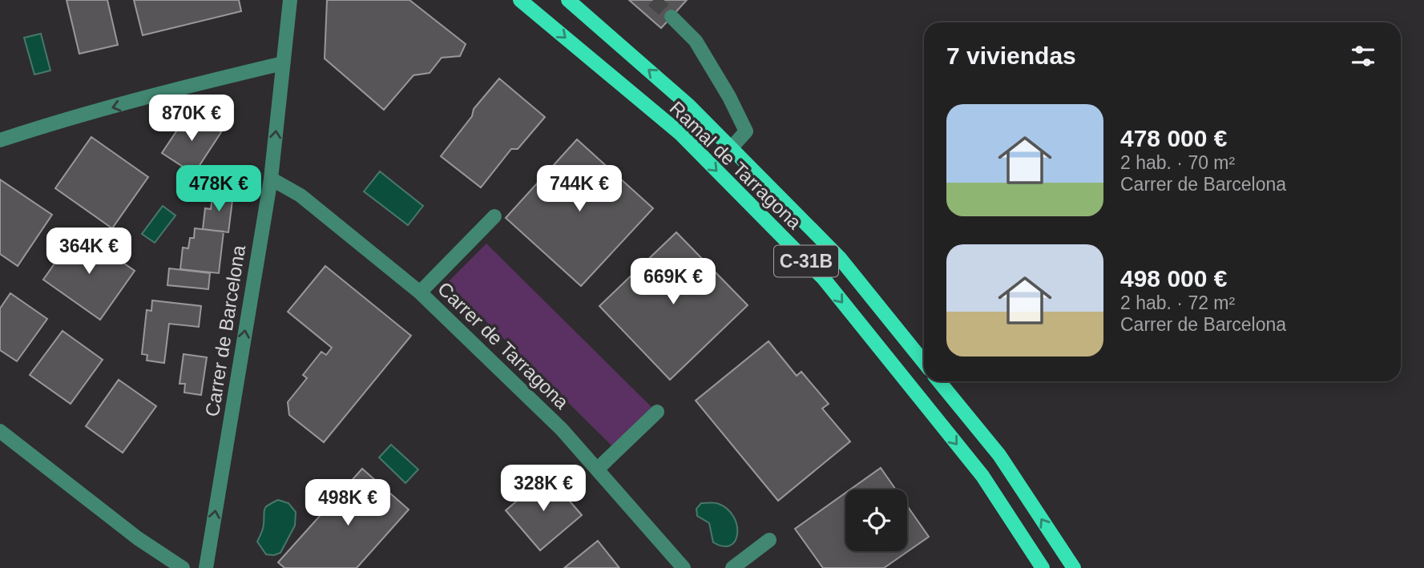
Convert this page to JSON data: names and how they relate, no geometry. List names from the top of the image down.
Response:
{
  "streets": {
    "main road": ["Ramal de Tarragona", "C-31B"],
    "street": ["Carrer de Barcelona", "Carrer de Tarragona"]
  },
  "crossings": [
    ["Carrer de Barcelona", "Carrer de Tarragona"]
  ],
  "one_way": ["Carrer de Barcelona"],
  "page": {
    "heading": "7 viviendas",
    "list": [
      {
        "name": "478 000 €",
        "note": "2 hab. · 70 m² · Carrer de Barcelona"
      },
      {
        "name": "498 000 €",
        "note": "2 hab. · 72 m² · Carrer de Barcelona"
      }
    ],
    "price": [
      "870K €",
      "478K €",
      "744K €",
      "364K €",
      "669K €",
      "328K €",
      "498K €"
    ]
  }
}
